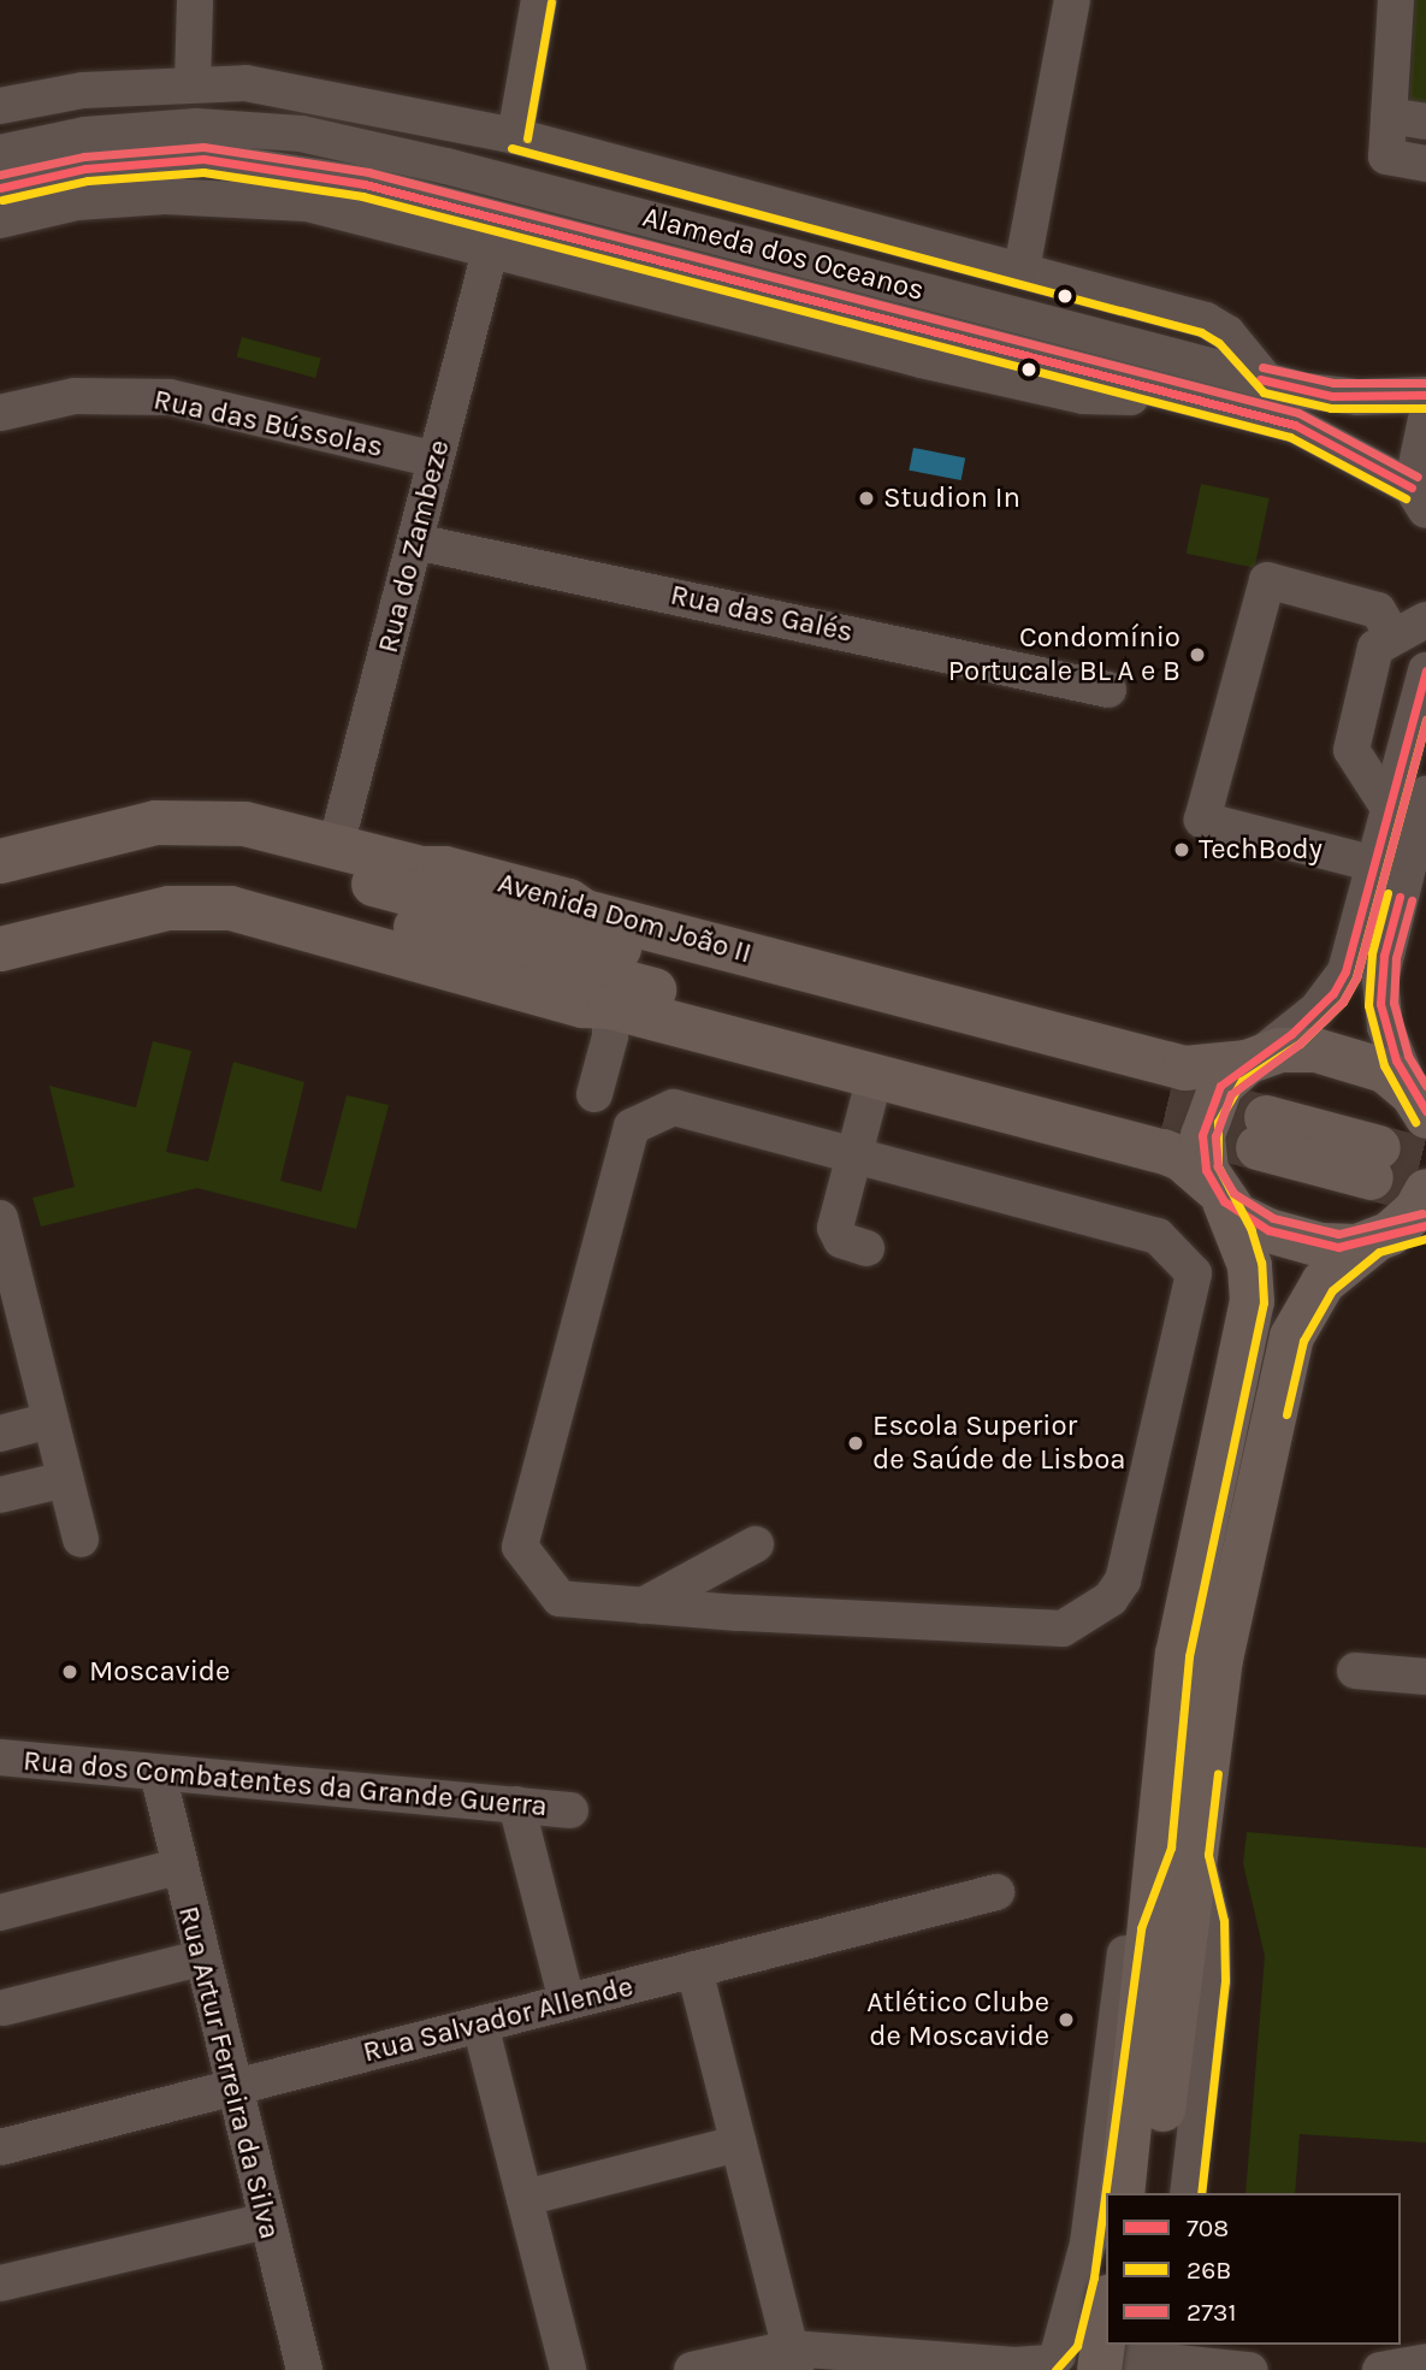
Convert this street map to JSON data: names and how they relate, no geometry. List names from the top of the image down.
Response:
{
  "streets": {
    "main road": ["Avenida Dom João II"],
    "street": [
      "Alameda dos Oceanos",
      "Rua das Bússolas",
      "Rua do Zambeze",
      "Rua das Galés",
      "Rua dos Combatentes da Grande Guerra",
      "Rua Salvador Allende",
      "Rua Artur Ferreira da Silva"
    ]
  },
  "crossings": [
    ["Alameda dos Oceanos", "Rua do Zambeze"],
    ["Rua das Bússolas", "Rua do Zambeze"],
    ["Rua do Zambeze", "Rua das Galés"],
    ["Rua do Zambeze", "Avenida Dom João II"],
    ["Rua dos Combatentes da Grande Guerra", "Rua Artur Ferreira da Silva"],
    ["Rua Salvador Allende", "Rua Artur Ferreira da Silva"]
  ],
  "places": [
    "Studion In",
    "Condomínio Portucale BL A e B",
    "TechBody",
    "Escola Superior de Saúde de Lisboa",
    "Moscavide",
    "Atlético Clube de Moscavide"
  ],
  "lines": ["transit line 26B", "transit line 2731", "transit line 708"],
  "legend": ["708", "26B", "2731"]
}
